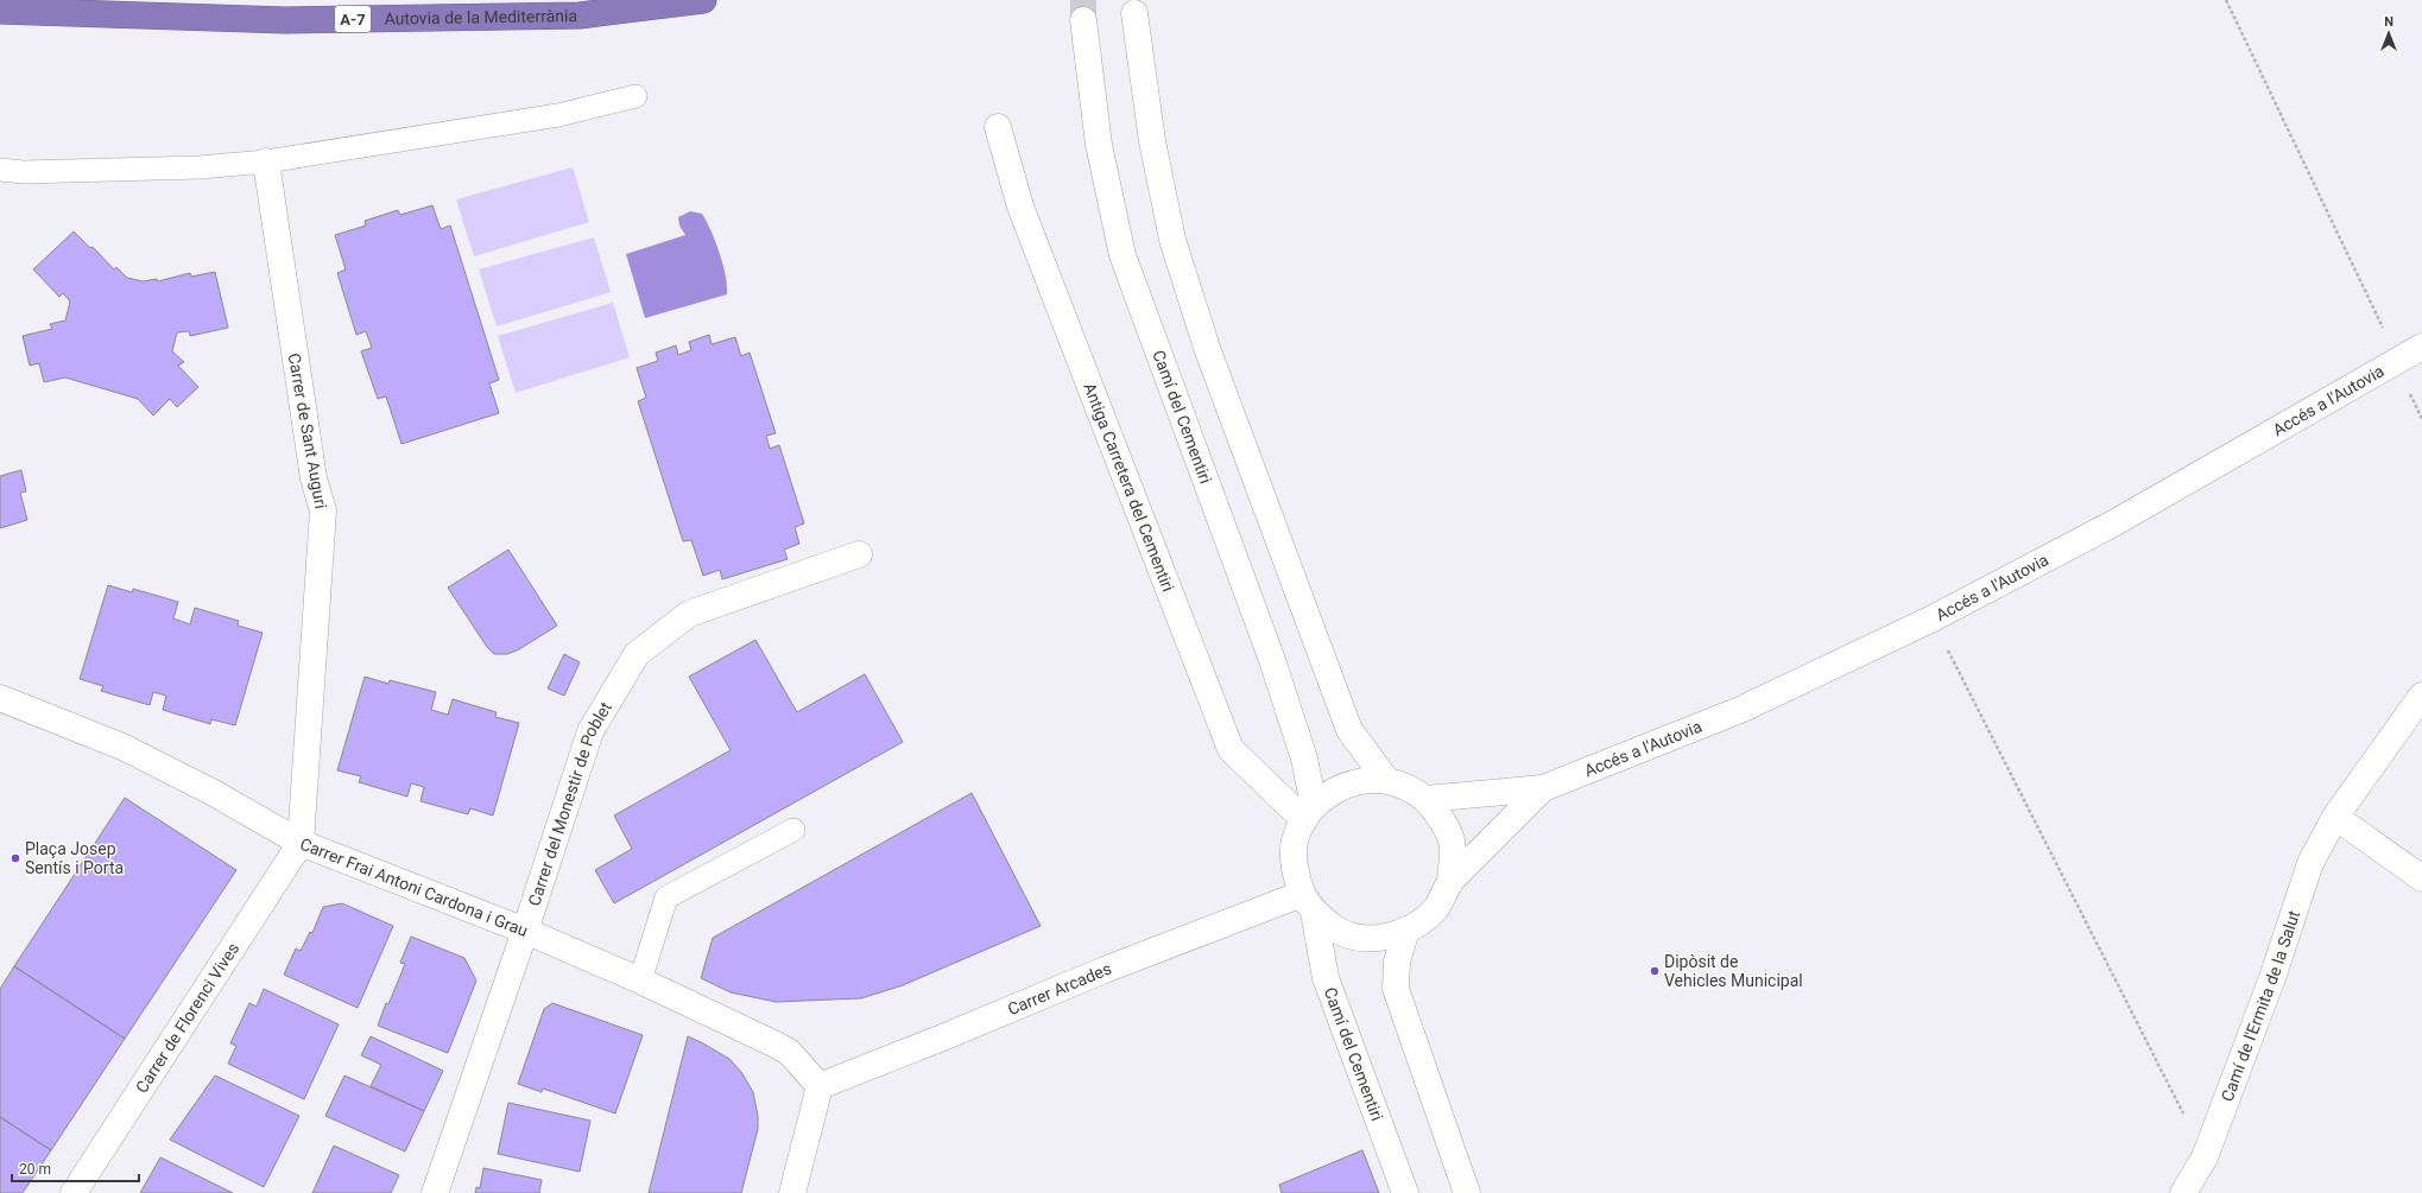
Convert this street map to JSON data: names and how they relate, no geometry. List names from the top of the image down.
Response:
{
  "streets": {
    "highway": ["Autovia de la Mediterrània", "A-7"],
    "street": [
      "Accés a l'Autovia",
      "Camí del Cementiri",
      "Carrer de Sant Auguri",
      "Antiga Carretera del Cementiri",
      "Carrer del Monestir de Poblet",
      "Carrer Frai Antoni Cardona i Grau",
      "Carrer Arcades",
      "Camí de l'Ermita de la Salut",
      "Carrer de Florenci Vives"
    ]
  },
  "crossings": [
    ["Camí del Cementiri", "Antiga Carretera del Cementiri"],
    ["Camí del Cementiri", "Carrer Arcades"],
    ["Carrer de Sant Auguri", "Carrer Frai Antoni Cardona i Grau"],
    ["Carrer de Sant Auguri", "Carrer de Florenci Vives"],
    ["Antiga Carretera del Cementiri", "Carrer Arcades"],
    ["Carrer del Monestir de Poblet", "Carrer Frai Antoni Cardona i Grau"],
    ["Carrer Frai Antoni Cardona i Grau", "Carrer Arcades"],
    ["Carrer Frai Antoni Cardona i Grau", "Carrer de Florenci Vives"]
  ],
  "places": ["Plaça Josep Sentís i Porta", "Dipòsit de Vehicles Municipal"],
  "scale_bar": "20 m",
  "north": "top"
}
